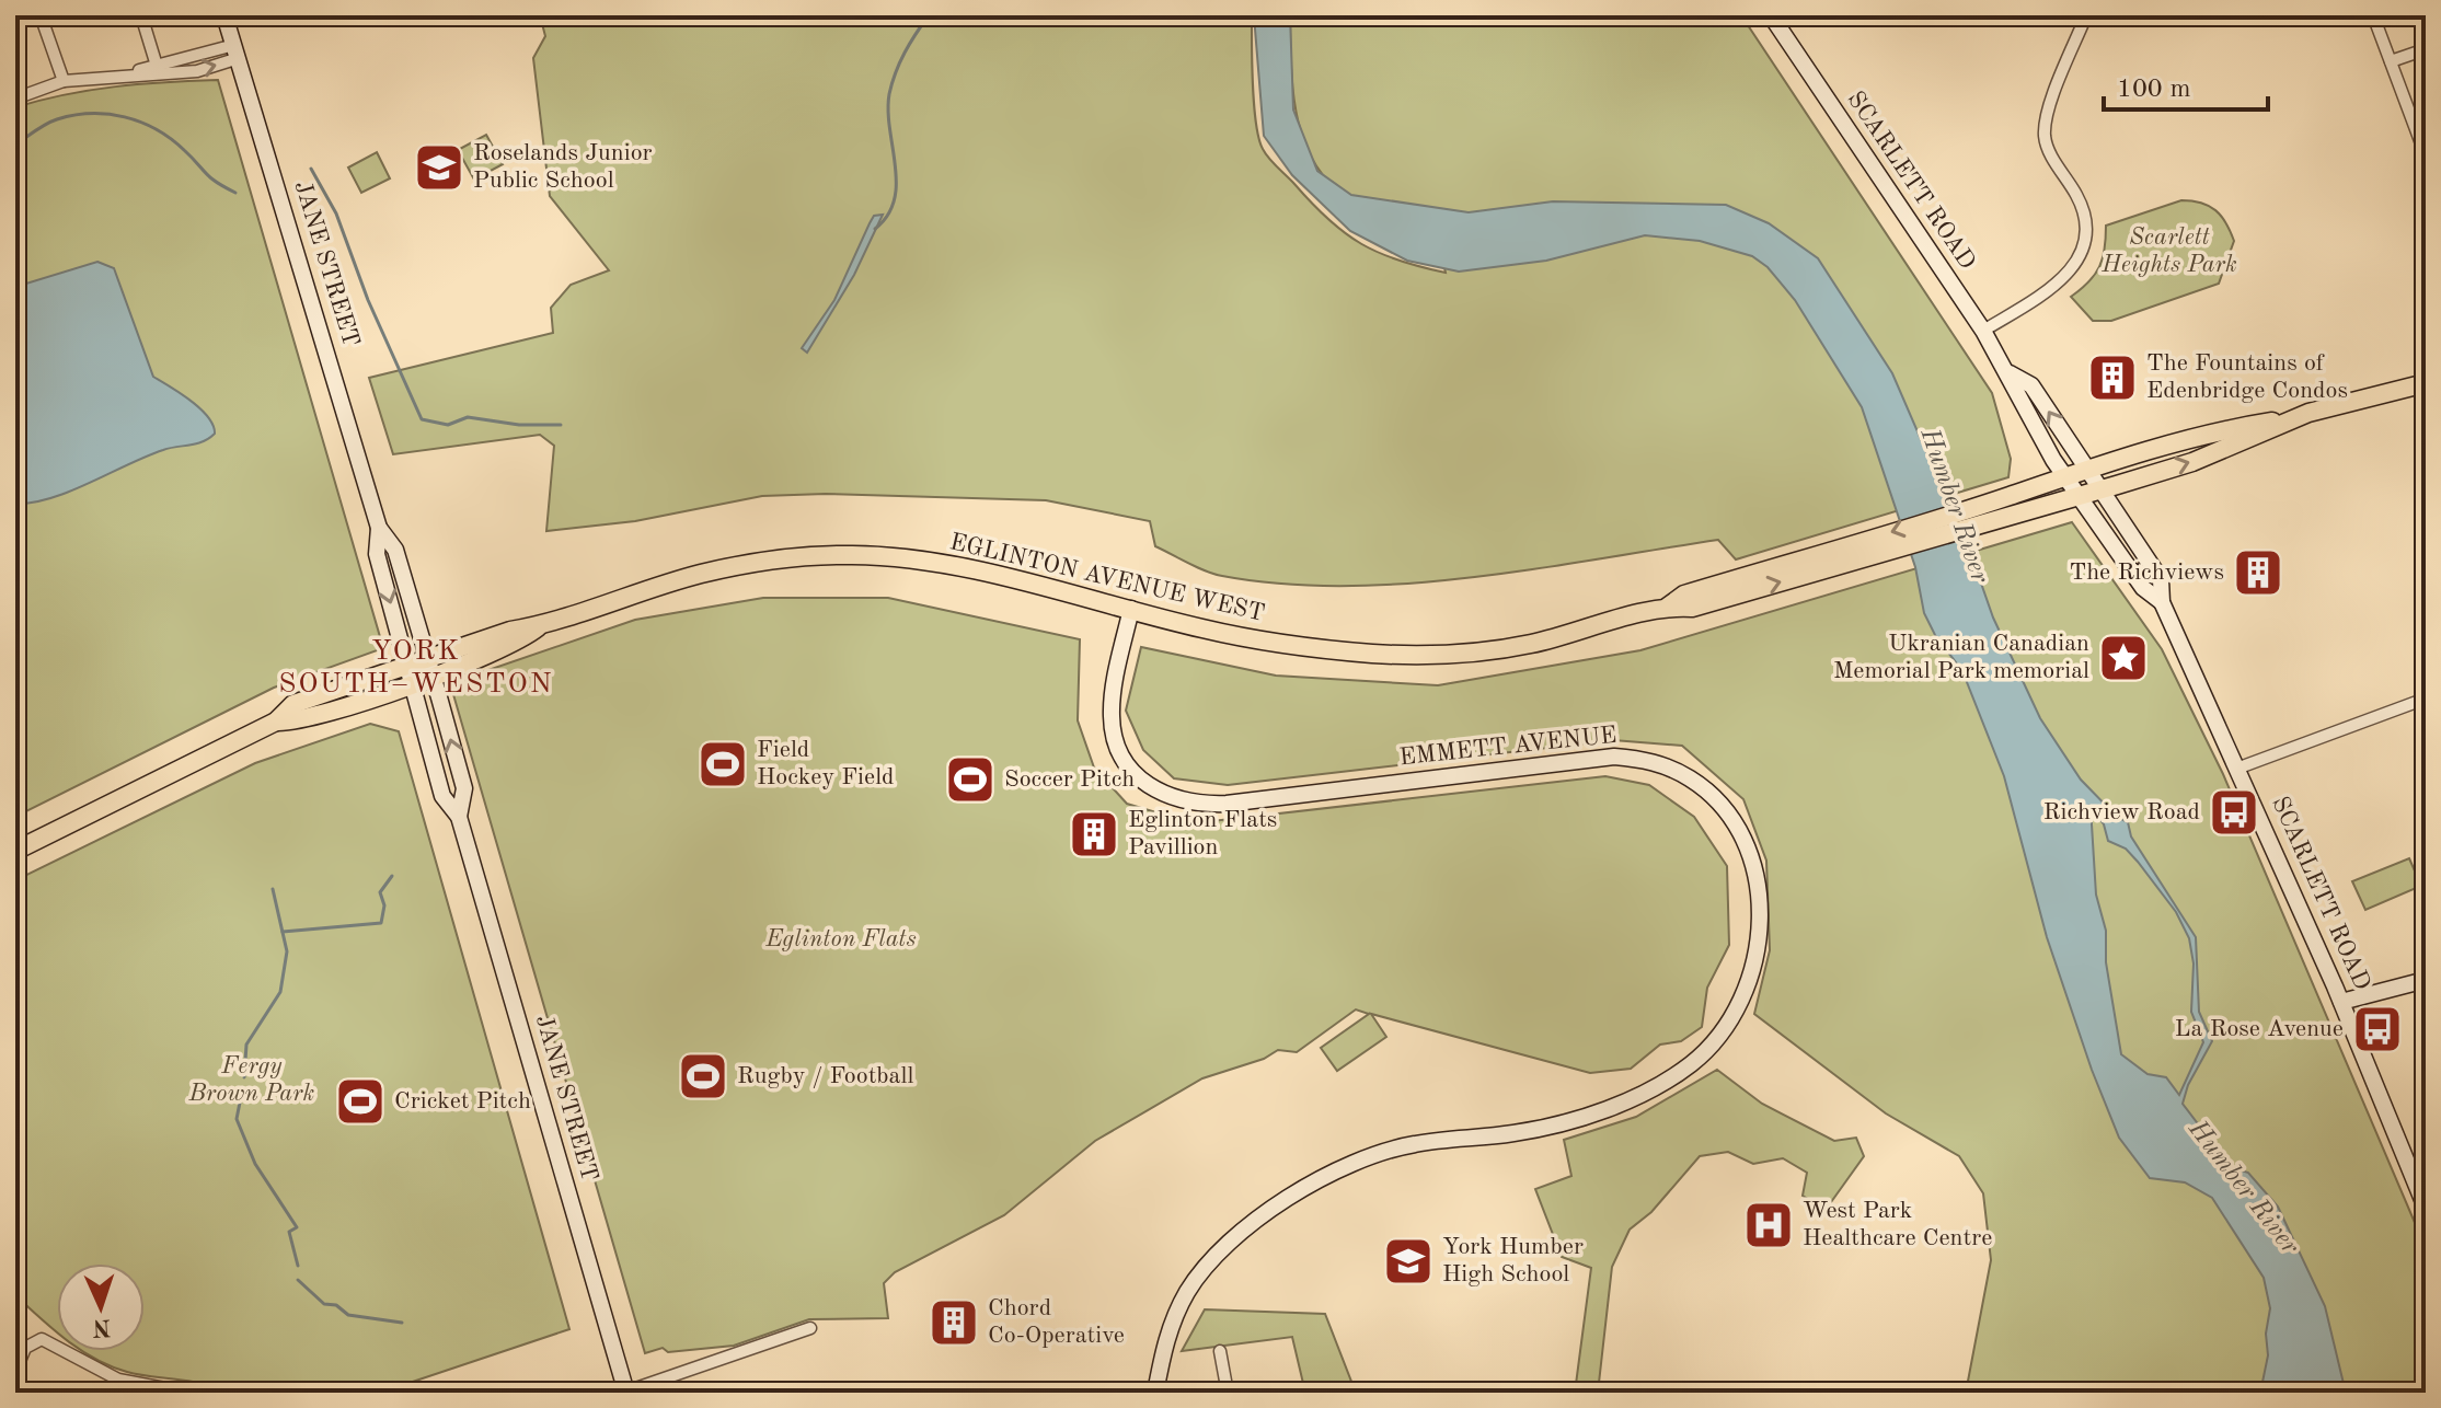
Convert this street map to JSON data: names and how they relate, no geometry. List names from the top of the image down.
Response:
{
  "streets": {
    "main road": [
      "SCARLETT ROAD",
      "JANE STREET",
      "EGLINTON AVENUE WEST",
      "EMMETT AVENUE"
    ]
  },
  "crossings": [
    ["SCARLETT ROAD", "EGLINTON AVENUE WEST"],
    ["JANE STREET", "EGLINTON AVENUE WEST"],
    ["EGLINTON AVENUE WEST", "EMMETT AVENUE"]
  ],
  "districts": ["YORK SOUTH–WESTON"],
  "water": ["Humber River"],
  "parks": ["Scarlett Heights Park", "Eglinton Flats", "Fergy Brown Park"],
  "places": {
    "school or university": ["Roselands Junior Public School", "York Humber High School"],
    "building": [
      "The Fountains of Edenbridge Condos",
      "The Richviews",
      "Eglinton Flats Pavillion",
      "Chord Co-Operative"
    ],
    "place": ["Ukranian Canadian Memorial Park memorial"],
    "sports": [
      "Field Hockey Field",
      "Soccer Pitch",
      "Rugby / Football",
      "Cricket Pitch"
    ],
    "bus stop": ["Richview Road", "La Rose Avenue"],
    "hospital": ["West Park Healthcare Centre"]
  },
  "scale_bar": "100 m",
  "north": "bottom"
}
